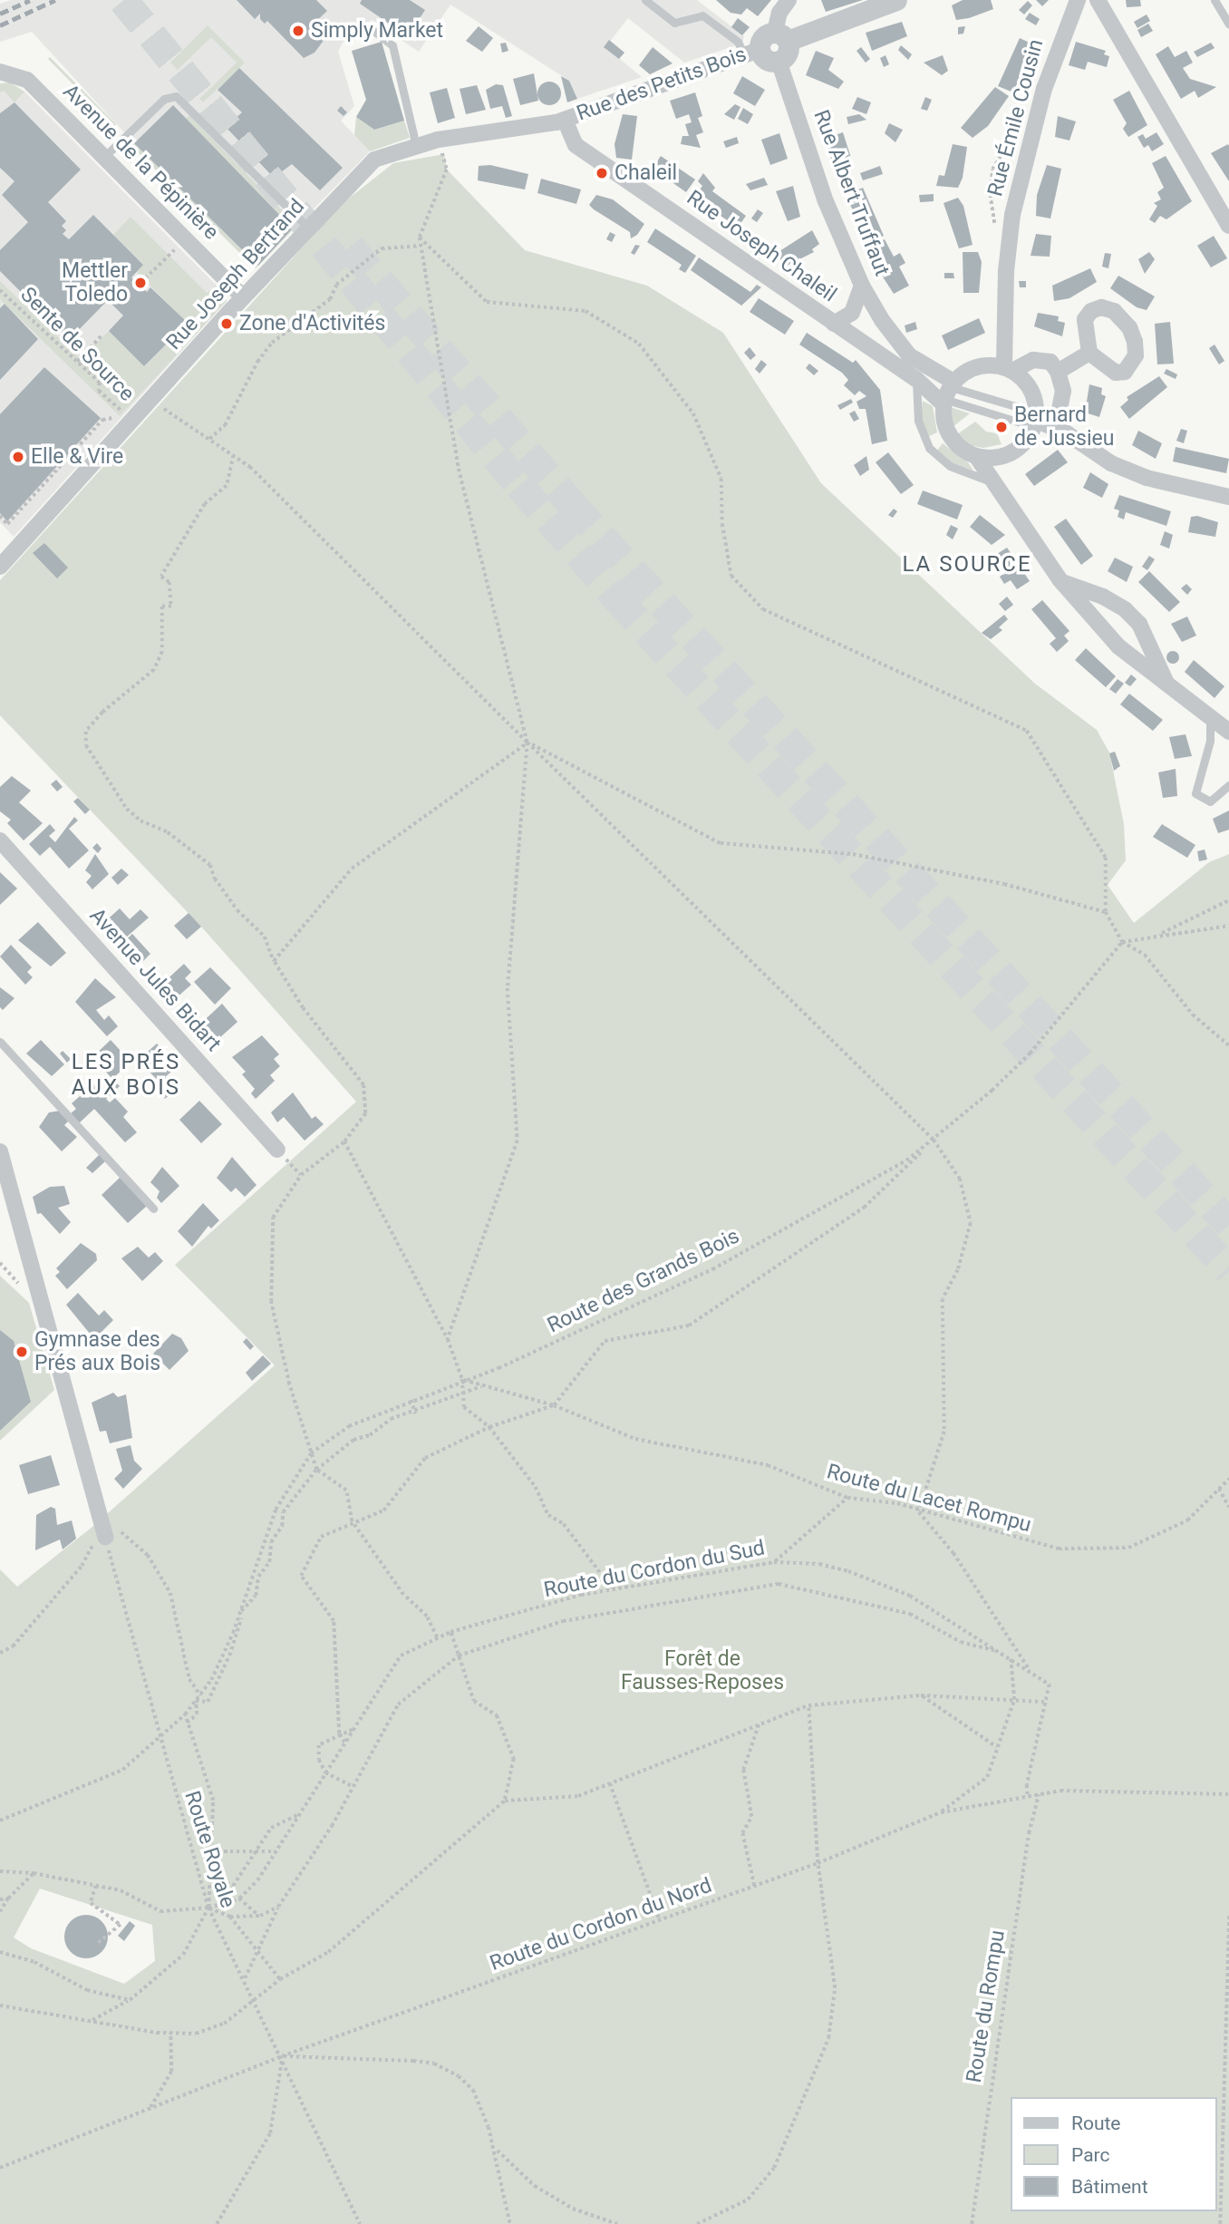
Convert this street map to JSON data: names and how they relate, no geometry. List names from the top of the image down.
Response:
{
  "streets": {
    "street": [
      "Rue des Petits Bois",
      "Rue Émile Cousin",
      "Avenue de la Pépinière",
      "Rue Albert Truffaut",
      "Rue Joseph Chaleil",
      "Rue Joseph Bertrand",
      "Avenue Jules Bidart"
    ],
    "path": [
      "Sente de Source",
      "Route des Grands Bois",
      "Route du Lacet Rompu",
      "Route du Cordon du Sud",
      "Route Royale",
      "Route du Cordon du Nord",
      "Route du Rompu"
    ]
  },
  "crossings": [
    ["Rue des Petits Bois", "Rue Joseph Chaleil"],
    ["Rue des Petits Bois", "Rue Joseph Bertrand"],
    ["Avenue de la Pépinière", "Rue Joseph Bertrand"],
    ["Rue Joseph Chaleil", "Rue Joseph Bertrand"],
    ["Rue Joseph Bertrand", "Sente de Source"],
    ["Route des Grands Bois", "Route du Lacet Rompu"],
    ["Route des Grands Bois", "Route Royale"],
    ["Route Royale", "Route du Cordon du Nord"],
    ["Route du Cordon du Nord", "Route du Rompu"]
  ],
  "districts": ["LA SOURCE", "LES PRÉS AUX BOIS"],
  "parks": ["Forêt de Fausses-Reposes"],
  "places": [
    "Simply Market",
    "Chaleil",
    "Mettler Toledo",
    "Zone d'Activités",
    "Bernard de Jussieu",
    "Elle & Vire",
    "Gymnase des Prés aux Bois"
  ],
  "legend": ["Route", "Parc", "Bâtiment"]
}
